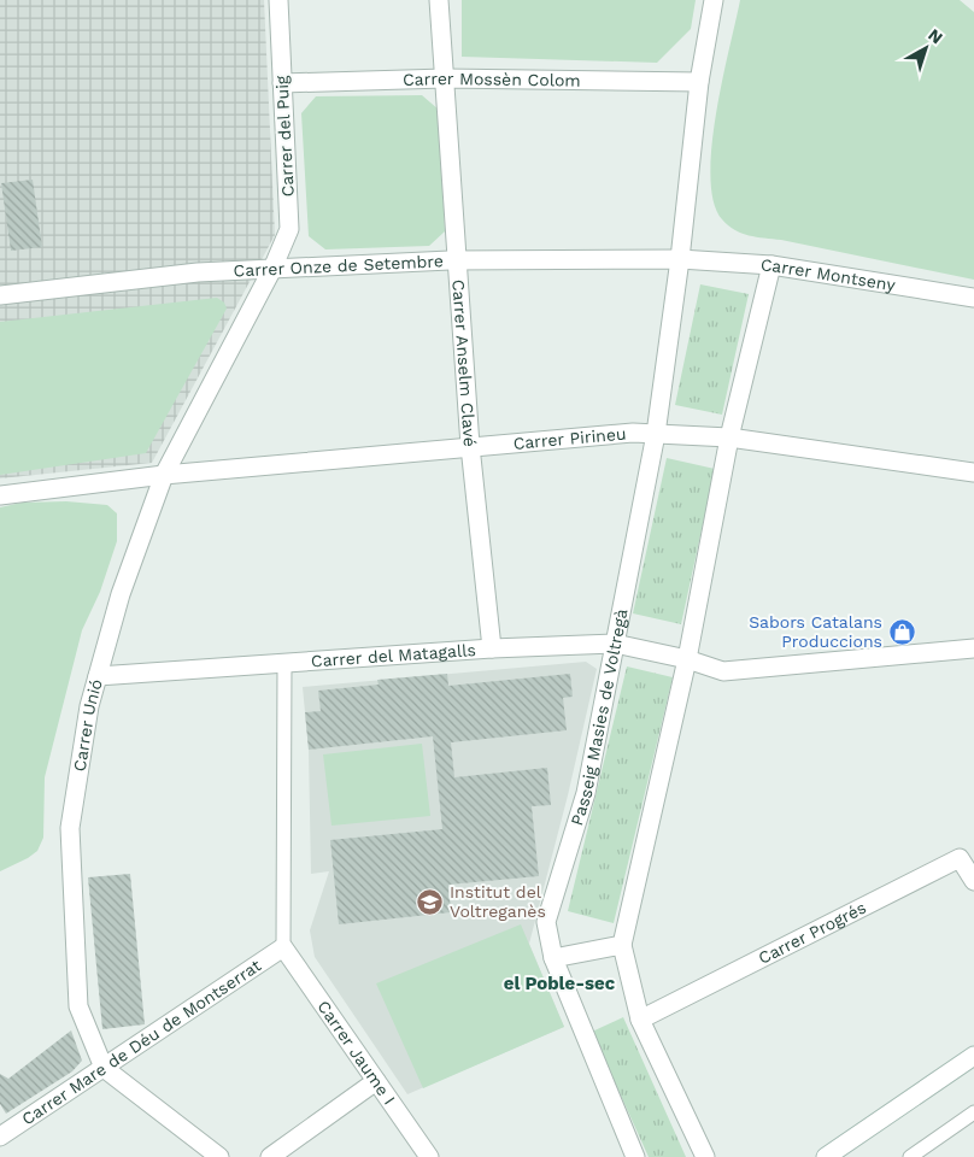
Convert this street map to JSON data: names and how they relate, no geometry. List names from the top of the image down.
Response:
{
  "streets": {
    "street": [
      "Carrer Mossèn Colom",
      "Carrer del Puig",
      "Carrer Onze de Setembre",
      "Carrer Montseny",
      "Carrer Anselm Clavé",
      "Carrer Pirineu",
      "Carrer del Matagalls",
      "Passeig Masies de Voltregà",
      "Carrer Unió",
      "Carrer Progrés",
      "Carrer Mare de Déu de Montserrat",
      "Carrer Jaume I"
    ]
  },
  "crossings": [
    ["Carrer Mossèn Colom", "Carrer del Puig"],
    ["Carrer Mossèn Colom", "Carrer Anselm Clavé"],
    ["Carrer Mossèn Colom", "Passeig Masies de Voltregà"],
    ["Carrer del Puig", "Carrer Onze de Setembre"],
    ["Carrer del Puig", "Carrer Unió"],
    ["Carrer Onze de Setembre", "Carrer Montseny"],
    ["Carrer Onze de Setembre", "Carrer Anselm Clavé"],
    ["Carrer Onze de Setembre", "Passeig Masies de Voltregà"],
    ["Carrer Onze de Setembre", "Carrer Unió"],
    ["Carrer Montseny", "Passeig Masies de Voltregà"],
    ["Carrer Anselm Clavé", "Carrer Pirineu"],
    ["Carrer Anselm Clavé", "Carrer del Matagalls"],
    ["Carrer Pirineu", "Passeig Masies de Voltregà"],
    ["Carrer Pirineu", "Carrer Unió"],
    ["Carrer del Matagalls", "Passeig Masies de Voltregà"],
    ["Carrer del Matagalls", "Carrer Unió"],
    ["Carrer Unió", "Carrer Mare de Déu de Montserrat"],
    ["Carrer Mare de Déu de Montserrat", "Carrer Jaume I"]
  ],
  "districts": ["el Poble-sec"],
  "places": {
    "shop": ["Sabors Catalans Produccions"],
    "school or university": ["Institut del Voltreganès"]
  },
  "north": "top right"
}
